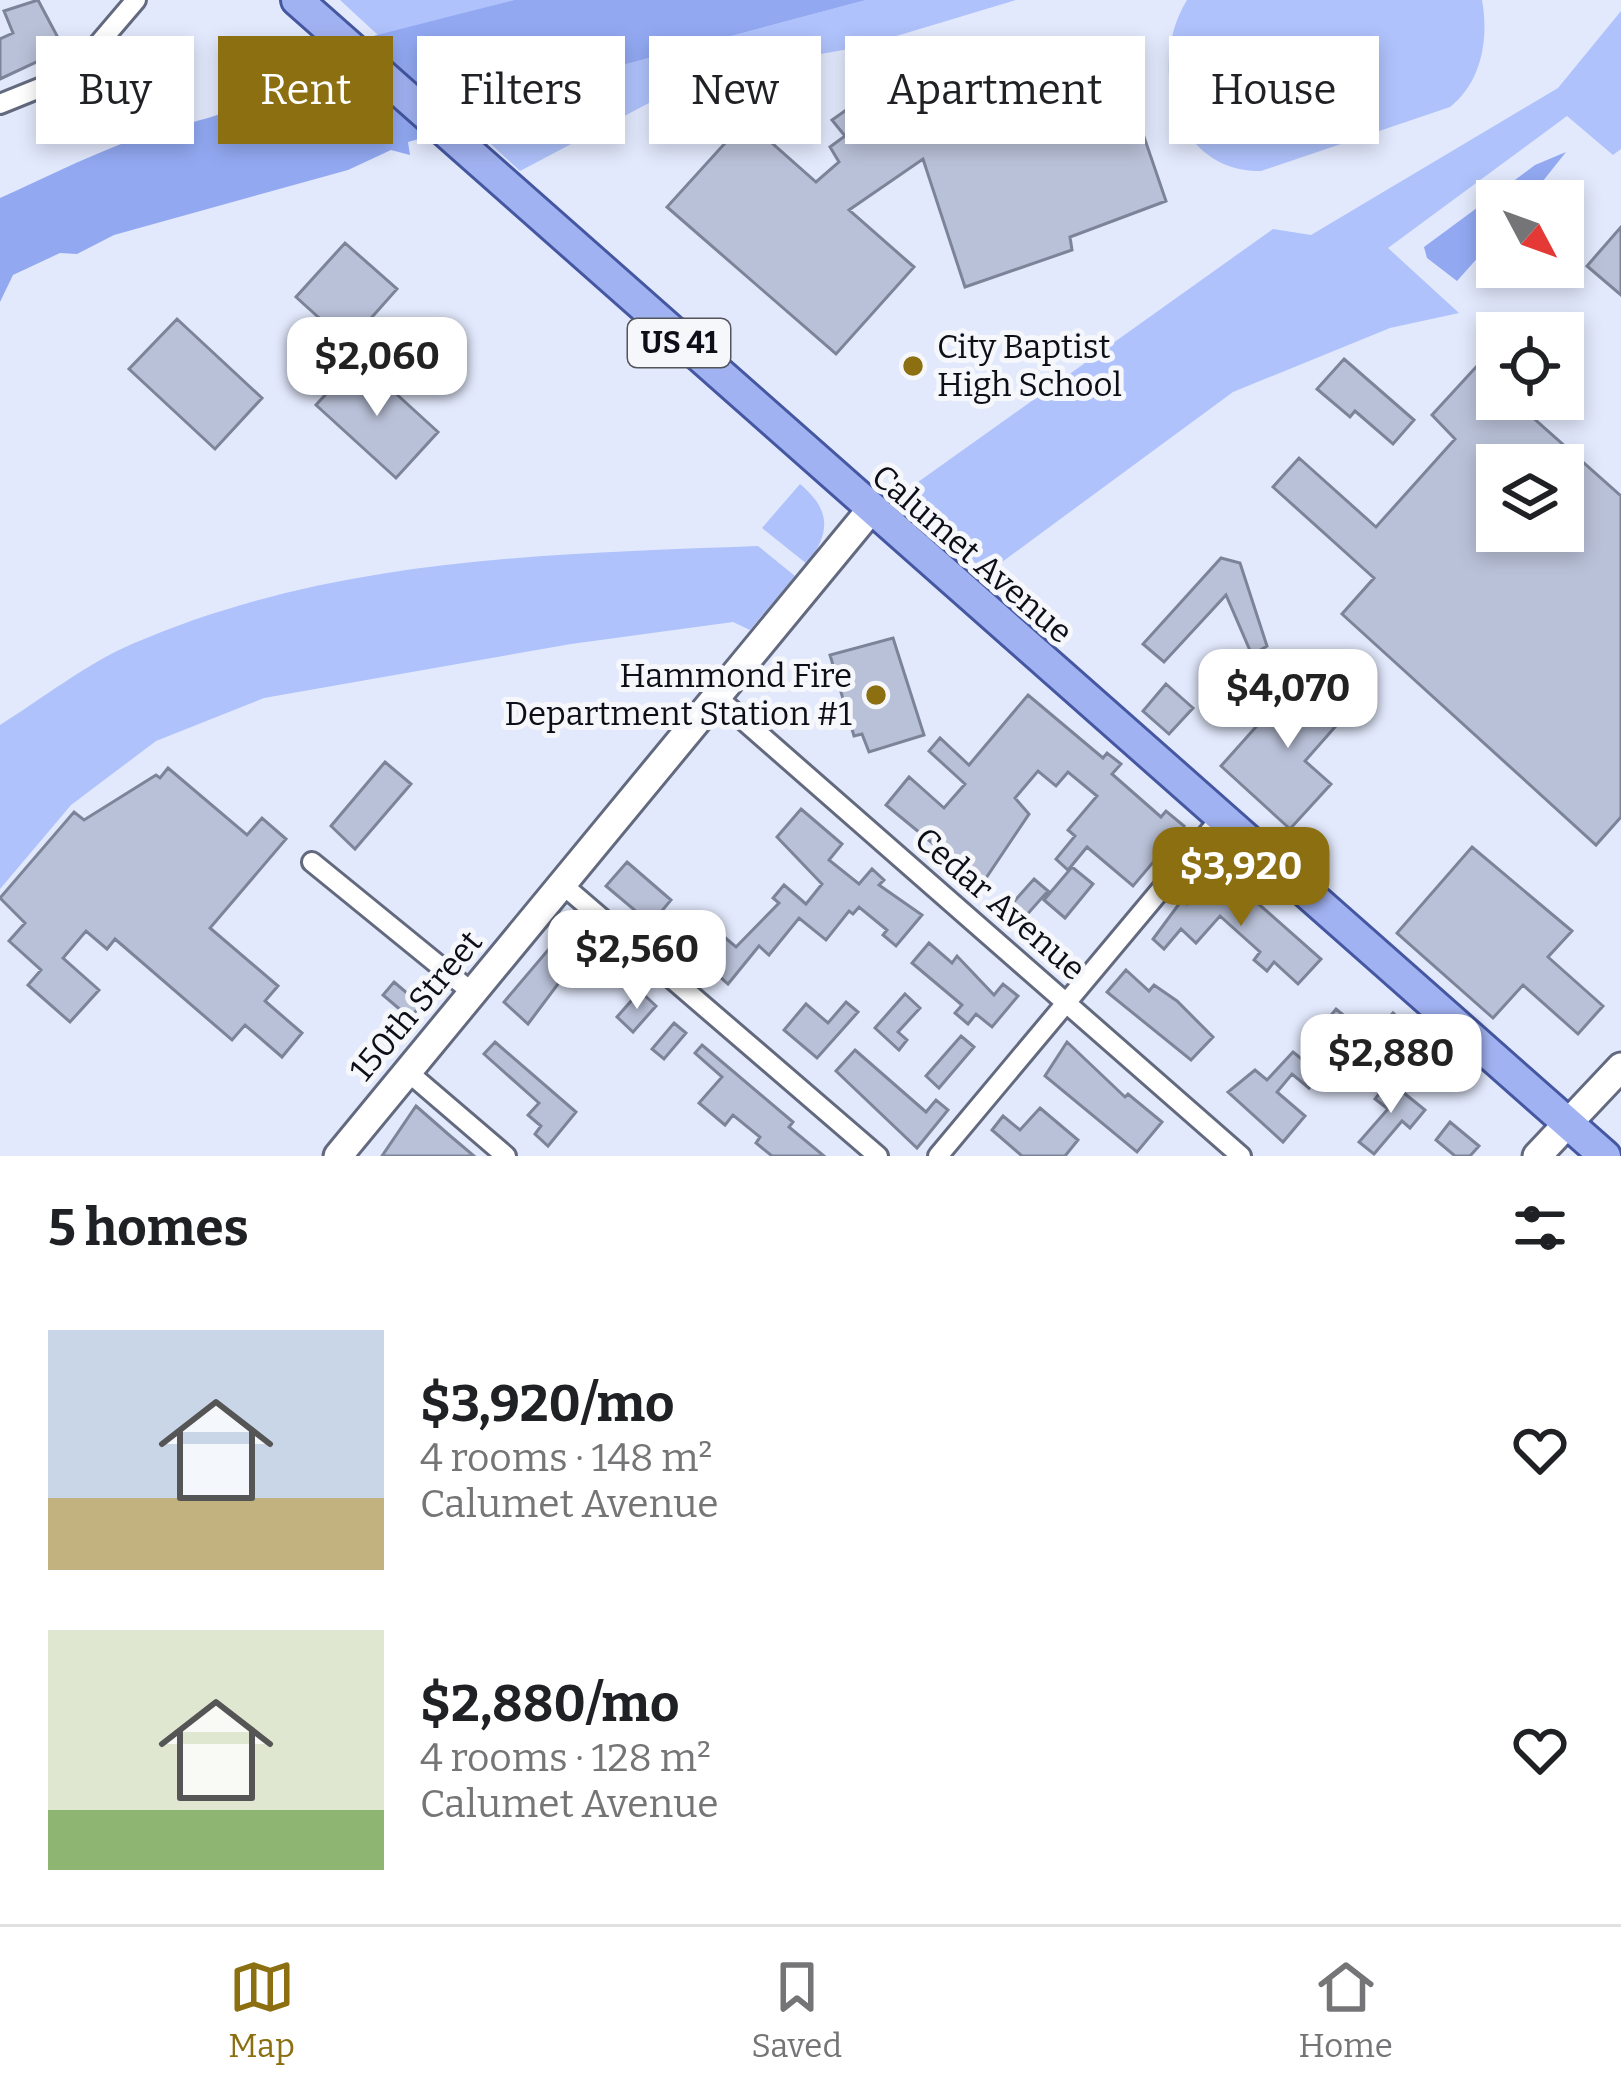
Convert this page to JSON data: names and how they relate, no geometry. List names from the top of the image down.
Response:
{
  "streets": {
    "main road": ["US 41", "Calumet Avenue"],
    "street": ["Cedar Avenue", "150th Street"]
  },
  "crossings": [
    ["Calumet Avenue", "150th Street"],
    ["Cedar Avenue", "150th Street"]
  ],
  "places": ["City Baptist High School", "Hammond Fire Department Station #1"],
  "north": "bottom right",
  "page": {
    "chip": [
      "Buy",
      "Rent",
      "Filters",
      "New",
      "Apartment",
      "House"
    ],
    "price": [
      "$2,060",
      "$4,070",
      "$3,920",
      "$2,560",
      "$2,880"
    ],
    "heading": "5 homes",
    "list": [
      {
        "name": "$3,920/mo",
        "note": "4 rooms · 148 m² · Calumet Avenue"
      },
      {
        "name": "$2,880/mo",
        "note": "4 rooms · 128 m² · Calumet Avenue"
      }
    ],
    "tabs": ["Map", "Saved", "Home"]
  }
}
